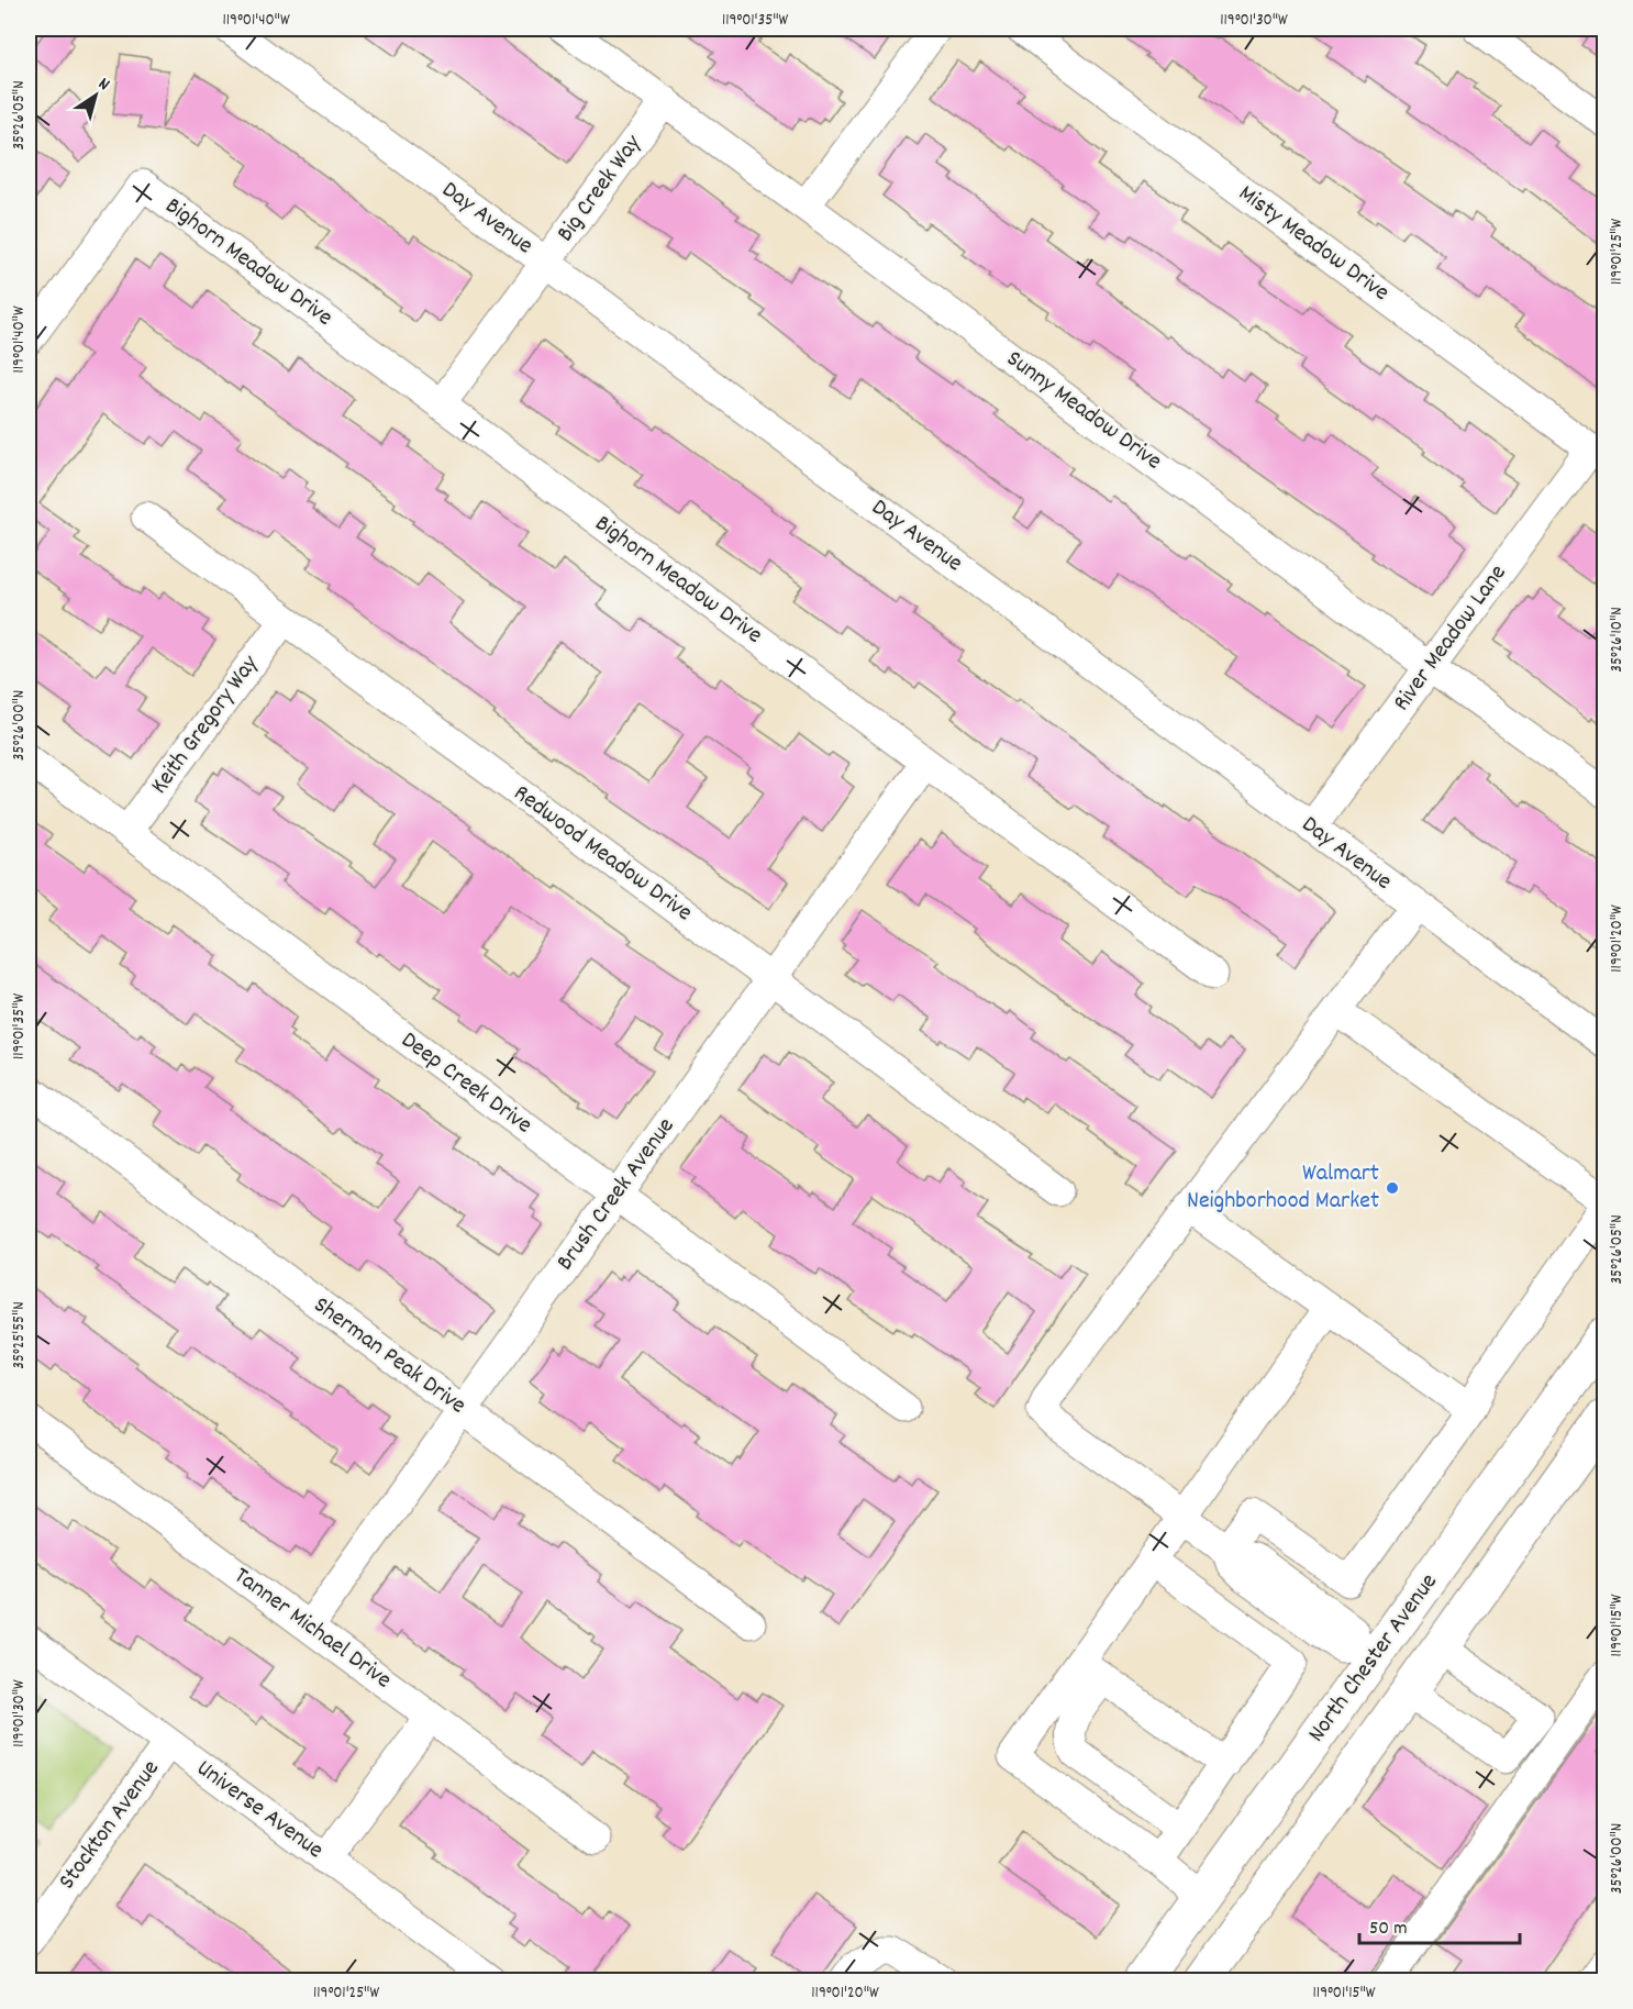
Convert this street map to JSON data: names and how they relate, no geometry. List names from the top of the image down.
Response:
{
  "streets": {
    "main road": ["North Chester Avenue"],
    "street": [
      "Big Creek Way",
      "Day Avenue",
      "Misty Meadow Drive",
      "Bighorn Meadow Drive",
      "Sunny Meadow Drive",
      "River Meadow Lane",
      "Keith Gregory Way",
      "Redwood Meadow Drive",
      "Deep Creek Drive",
      "Brush Creek Avenue",
      "Sherman Peak Drive",
      "Tanner Michael Drive",
      "Universe Avenue",
      "Stockton Avenue"
    ]
  },
  "crossings": [
    ["Big Creek Way", "Day Avenue"],
    ["Big Creek Way", "Bighorn Meadow Drive"],
    ["Big Creek Way", "Sunny Meadow Drive"],
    ["Day Avenue", "River Meadow Lane"],
    ["Misty Meadow Drive", "River Meadow Lane"],
    ["Bighorn Meadow Drive", "Brush Creek Avenue"],
    ["Sunny Meadow Drive", "River Meadow Lane"],
    ["Keith Gregory Way", "Redwood Meadow Drive"],
    ["Keith Gregory Way", "Deep Creek Drive"],
    ["Redwood Meadow Drive", "Brush Creek Avenue"],
    ["Deep Creek Drive", "Brush Creek Avenue"],
    ["Brush Creek Avenue", "Sherman Peak Drive"],
    ["Brush Creek Avenue", "Tanner Michael Drive"],
    ["Universe Avenue", "Stockton Avenue"]
  ],
  "places": ["Walmart Neighborhood Market"],
  "scale_bar": "50 m",
  "north": "top right",
  "coordinates": [
    "119°01'40\"W",
    "119°01'35\"W",
    "119°01'30\"W",
    "35°26'05\"N",
    "119°01'25\"W",
    "35°26'10\"N",
    "35°26'00\"N",
    "119°01'20\"W",
    "35°25'55\"N",
    "119°01'15\"W"
  ]
}
